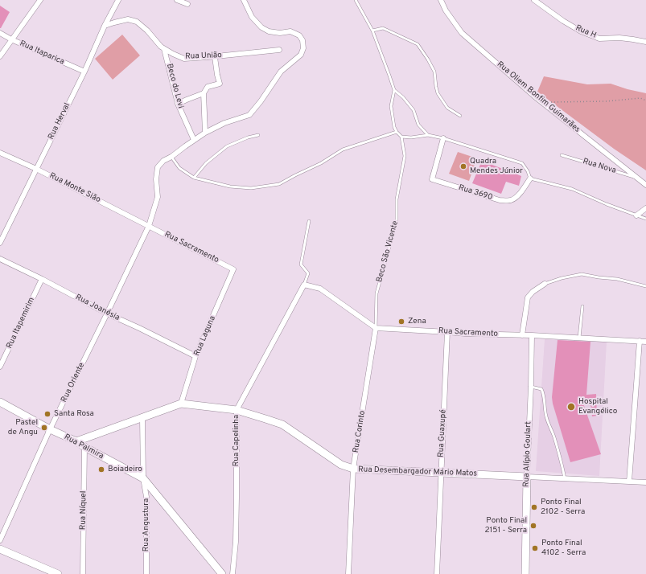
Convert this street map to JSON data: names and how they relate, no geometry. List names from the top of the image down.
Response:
{
  "streets": {
    "street": [
      "Rua H",
      "Rua Itaparica",
      "Rua União",
      "Beco do Levi",
      "Rua Oliem Bonfim Guimarães",
      "Rua Herval",
      "Rua Monte Sião",
      "Rua 3690",
      "Rua Sacramento",
      "Rua Joanésia",
      "Rua Itapemirim",
      "Rua Laguna",
      "Rua Oriente",
      "Rua Corinto",
      "Rua Guaxupé",
      "Rua Capelinha",
      "Rua Palmira",
      "Rua Alípio Goulart",
      "Rua Desembargador Mário Matos",
      "Rua Níquel",
      "Rua Angustura"
    ],
    "lane": ["Rua Nova", "Beco São Vicente"]
  },
  "crossings": [
    ["Rua Itaparica", "Rua Herval"],
    ["Rua União", "Beco do Levi"],
    ["Rua União", "Rua Herval"],
    ["Rua Oliem Bonfim Guimarães", "Rua Nova"],
    ["Rua Herval", "Rua Monte Sião"],
    ["Rua Monte Sião", "Rua Sacramento"],
    ["Rua Monte Sião", "Rua Oriente"],
    ["Rua Sacramento", "Beco São Vicente"],
    ["Rua Sacramento", "Rua Laguna"],
    ["Rua Sacramento", "Rua Oriente"],
    ["Rua Sacramento", "Rua Corinto"],
    ["Rua Sacramento", "Rua Guaxupé"],
    ["Rua Sacramento", "Rua Alípio Goulart"],
    ["Beco São Vicente", "Rua Corinto"],
    ["Rua Joanésia", "Rua Itapemirim"],
    ["Rua Joanésia", "Rua Laguna"],
    ["Rua Joanésia", "Rua Oriente"],
    ["Rua Laguna", "Rua Desembargador Mário Matos"],
    ["Rua Oriente", "Rua Palmira"],
    ["Rua Corinto", "Rua Desembargador Mário Matos"],
    ["Rua Guaxupé", "Rua Desembargador Mário Matos"],
    ["Rua Capelinha", "Rua Desembargador Mário Matos"],
    ["Rua Palmira", "Rua Desembargador Mário Matos"],
    ["Rua Palmira", "Rua Níquel"],
    ["Rua Palmira", "Rua Angustura"],
    ["Rua Alípio Goulart", "Rua Desembargador Mário Matos"],
    ["Rua Desembargador Mário Matos", "Rua Angustura"]
  ],
  "places": [
    "Quadra Mendes Júnior",
    "Zena",
    "Hospital Evangélico",
    "Santa Rosa",
    "Pastel de Angu",
    "Boiadeiro",
    "Ponto Final 2102 - Serra",
    "Ponto Final 2151 - Serra",
    "Ponto Final 4102 - Serra"
  ]
}
